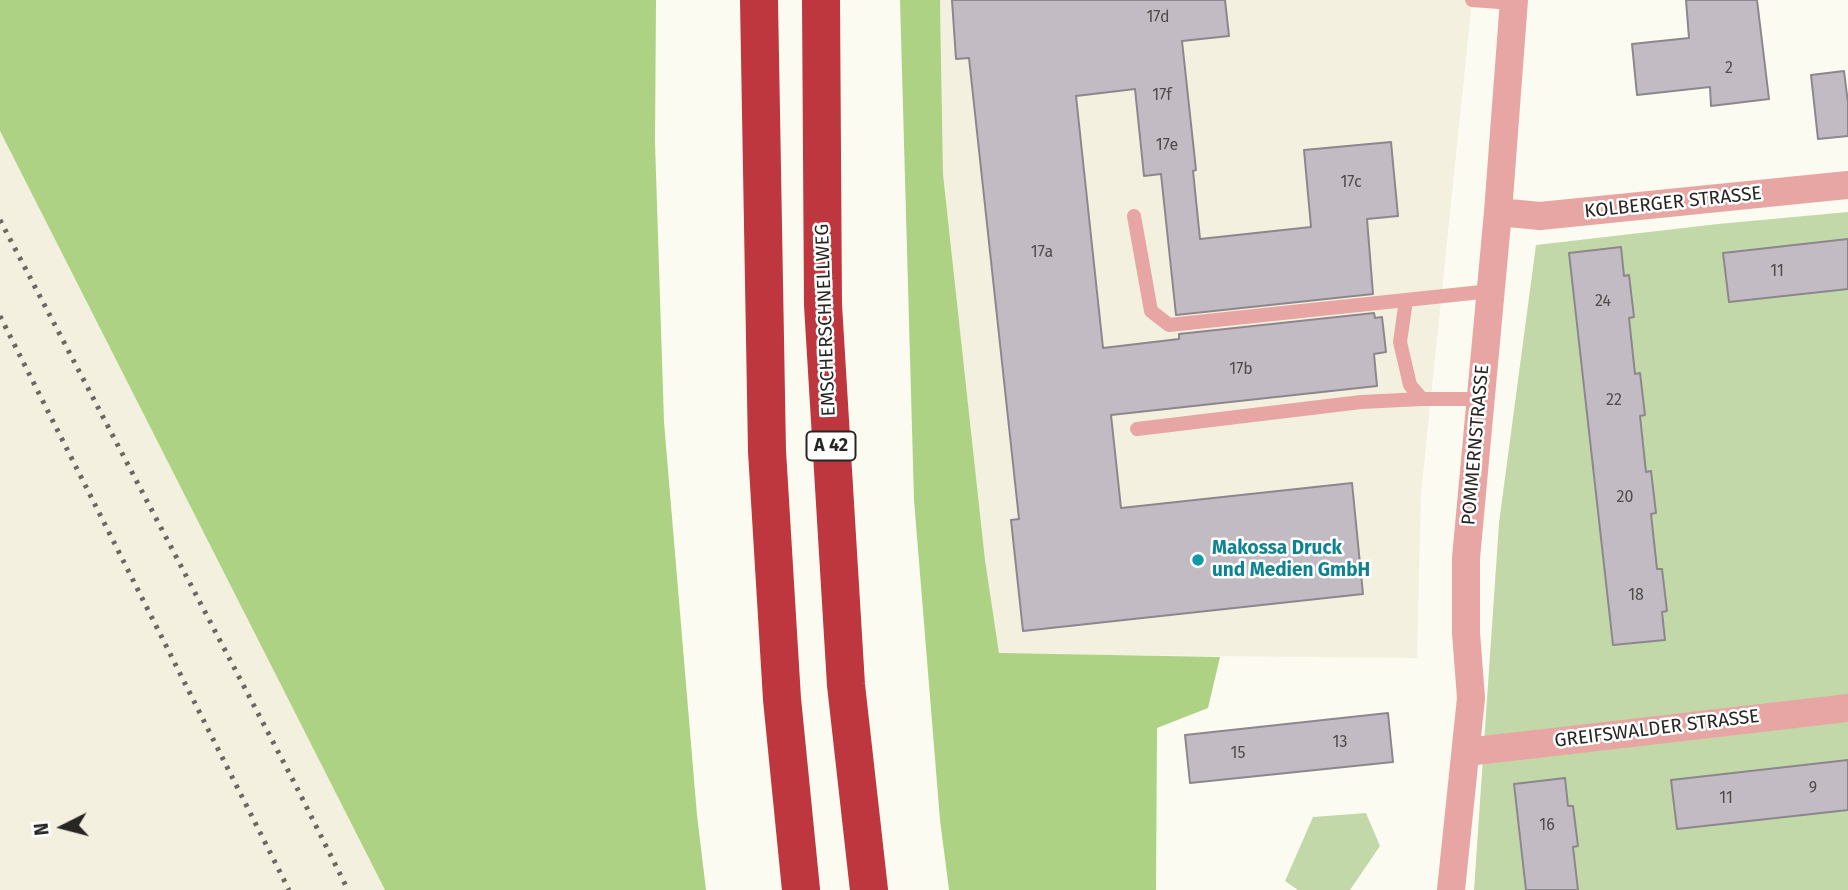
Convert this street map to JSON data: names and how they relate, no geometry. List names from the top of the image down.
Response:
{
  "streets": {
    "highway": ["EMSCHERSCHNELLWEG", "A 42"],
    "street": ["KOLBERGER STRASSE", "POMMERNSTRASSE", "GREIFSWALDER STRASSE"]
  },
  "crossings": [
    ["KOLBERGER STRASSE", "POMMERNSTRASSE"],
    ["POMMERNSTRASSE", "GREIFSWALDER STRASSE"]
  ],
  "places": ["Makossa Druck und Medien GmbH"],
  "house_numbers": [
    "17d",
    "2",
    "17f",
    "17e",
    "17c",
    "17a",
    "11",
    "24",
    "17b",
    "22",
    "20",
    "18",
    "13",
    "15",
    "9",
    "11",
    "16"
  ],
  "north": "left"
}
